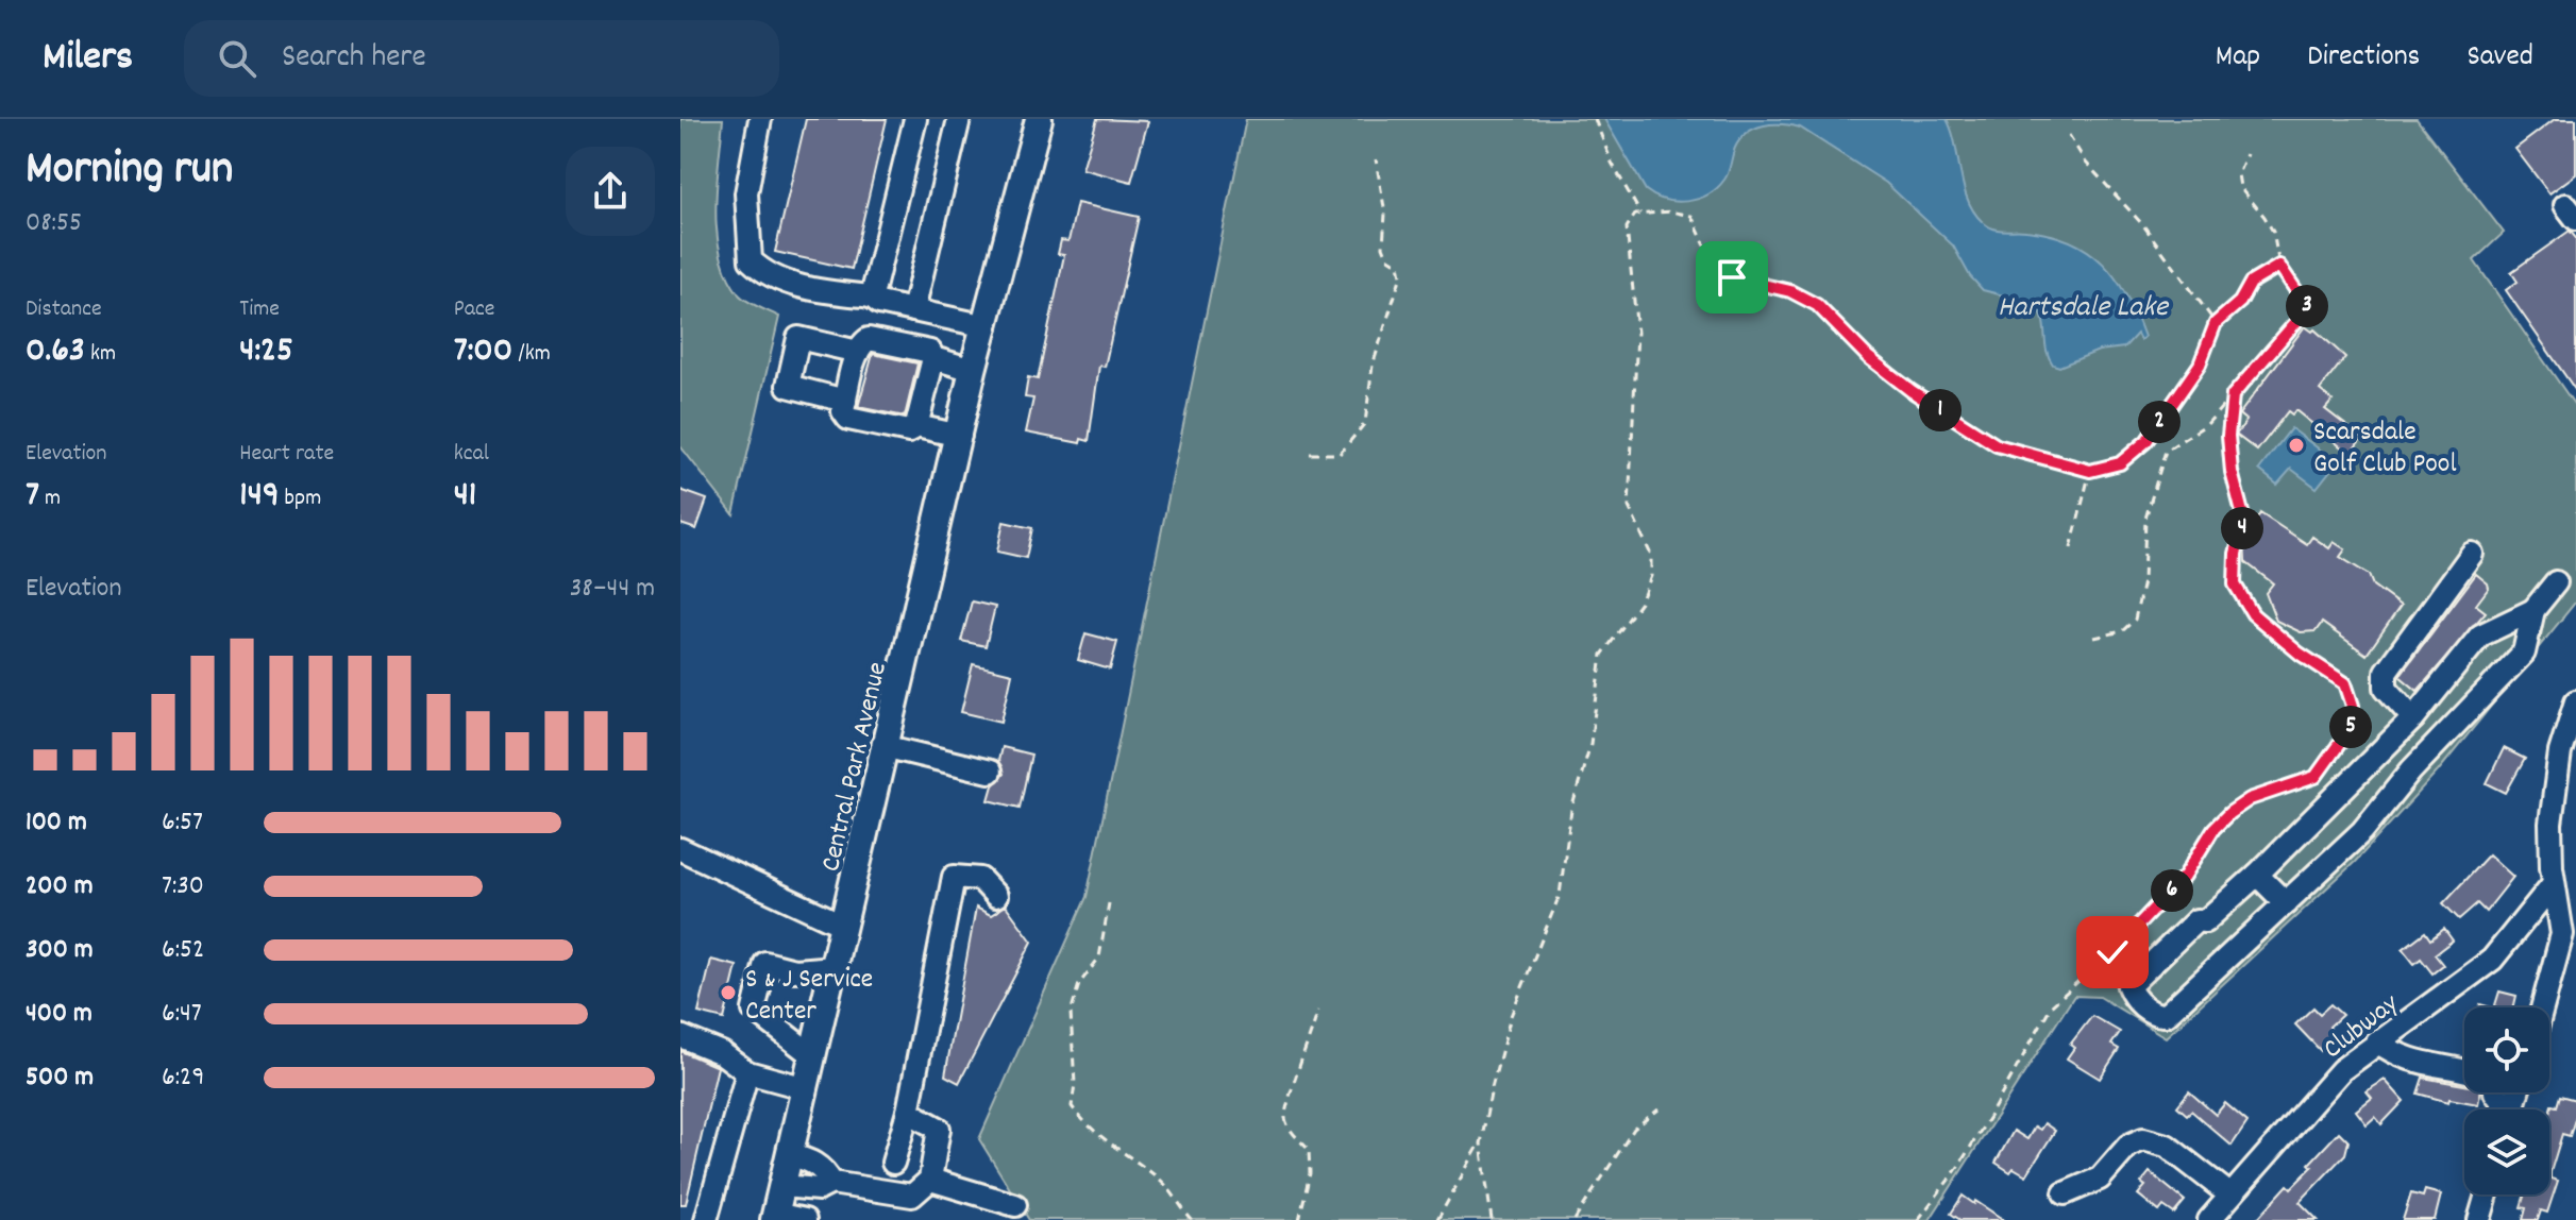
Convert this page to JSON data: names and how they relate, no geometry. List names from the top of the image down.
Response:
{
  "streets": {
    "main road": ["Central Park Avenue"],
    "street": ["Clubway"]
  },
  "water": ["Hartsdale Lake"],
  "places": ["Scarsdale Golf Club Pool", "S & J Service Center"],
  "page": {
    "header": "Milers",
    "search": "Search here",
    "nav": ["Map", "Directions", "Saved"],
    "heading": ["Morning run", "08:55"],
    "stats": [
      ["Distance", "0.63 km"],
      ["Time", "4:25"],
      ["Pace", "7:00 /km"],
      ["Elevation", "7 m"],
      ["Heart rate", "149 bpm"],
      ["kcal", "41"]
    ],
    "pins": [
      "3",
      "1",
      "2",
      "4",
      "5",
      "6"
    ],
    "chart": ["Elevation", "38–44 m"],
    "list": [
      {
        "name": "100 m",
        "note": "6:57"
      },
      {
        "name": "200 m",
        "note": "7:30"
      },
      {
        "name": "300 m",
        "note": "6:52"
      },
      {
        "name": "400 m",
        "note": "6:47"
      },
      {
        "name": "500 m",
        "note": "6:29"
      }
    ]
  }
}
